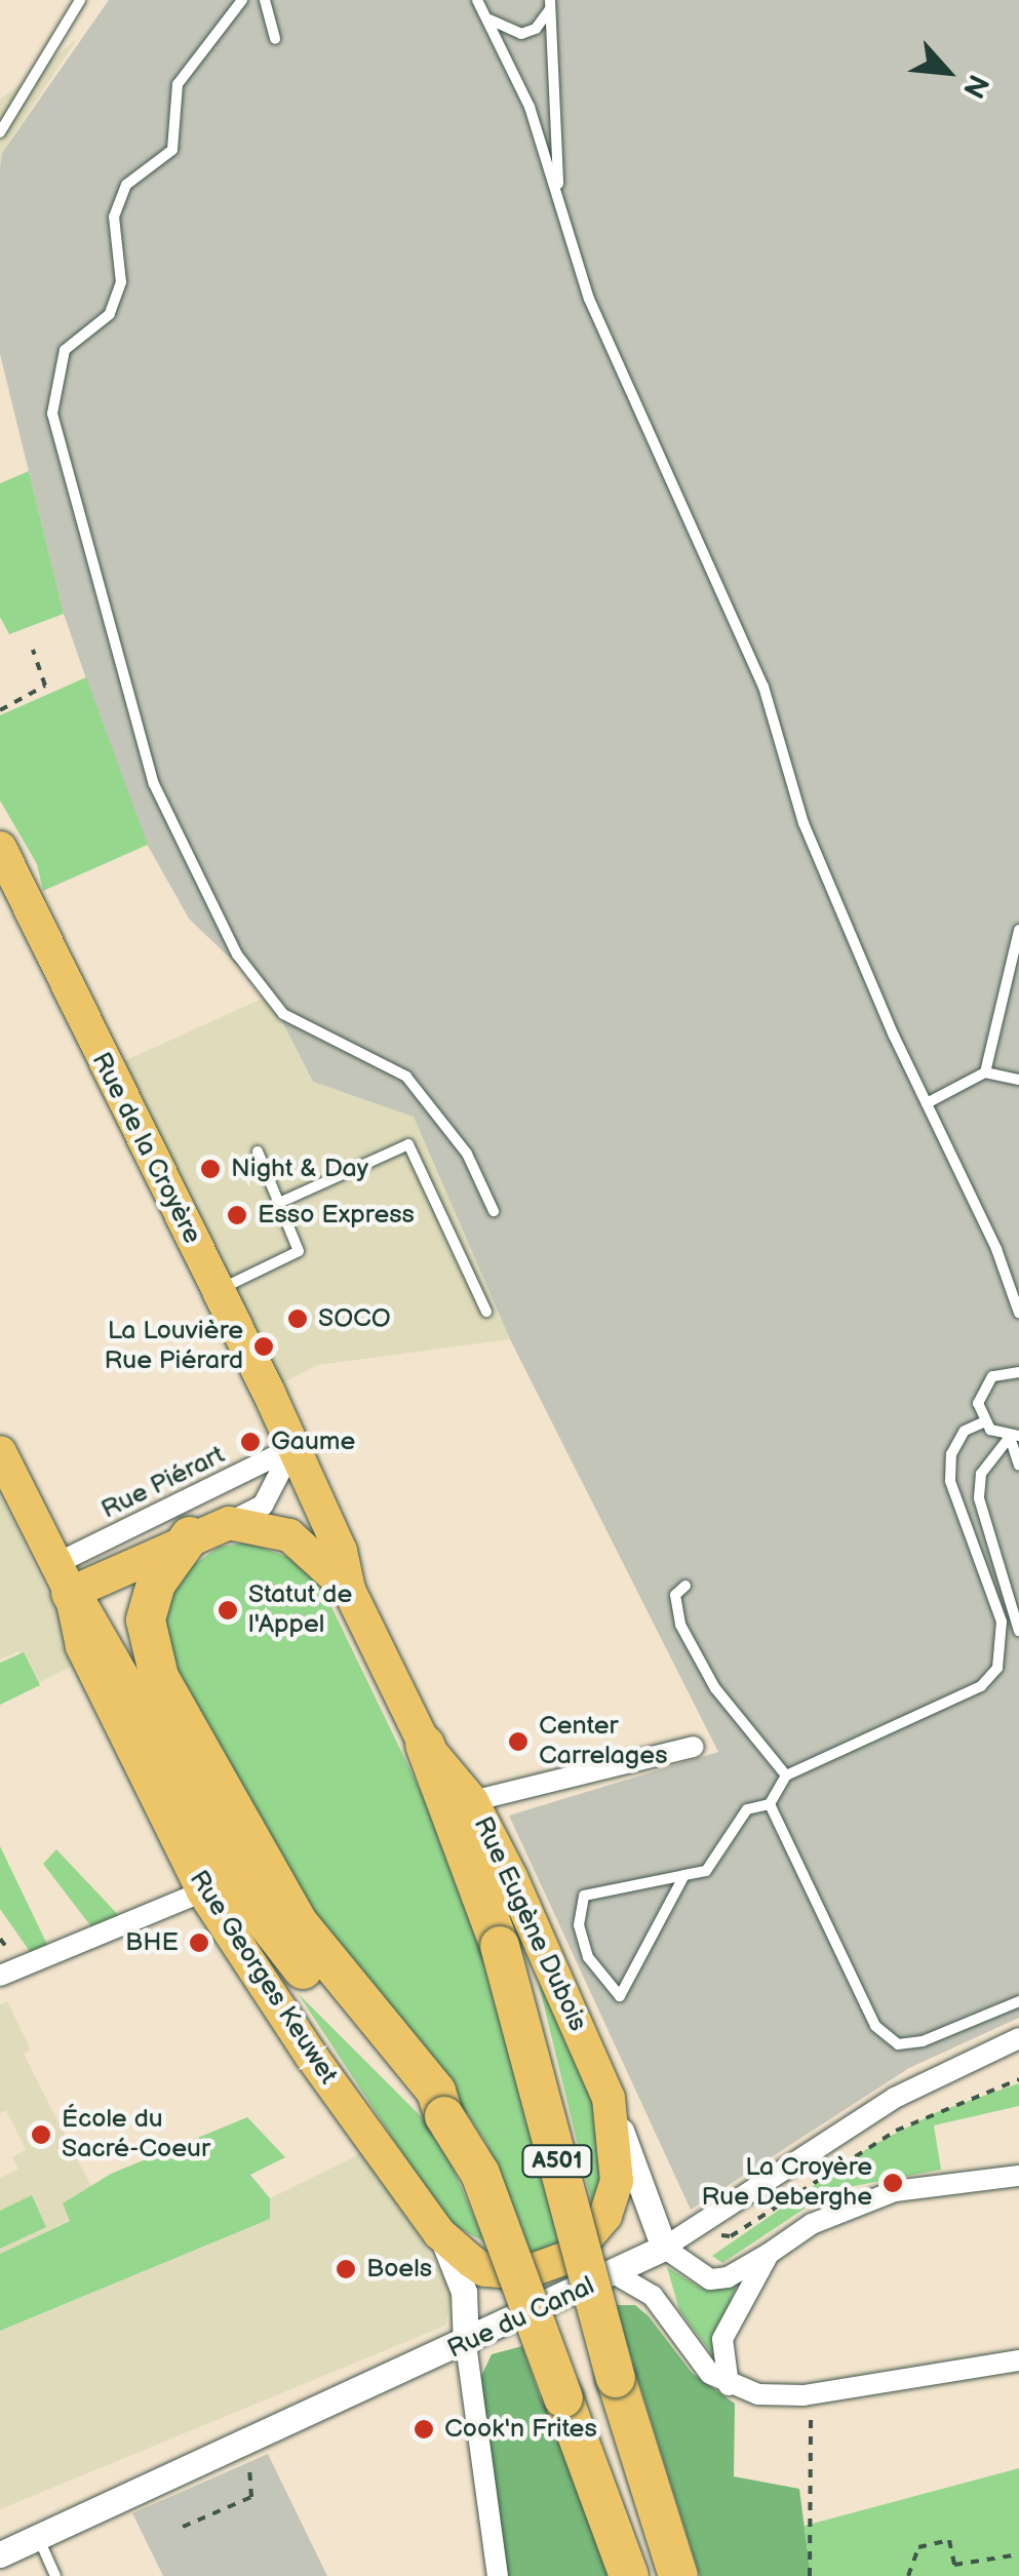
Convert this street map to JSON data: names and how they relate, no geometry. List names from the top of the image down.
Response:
{
  "streets": {
    "highway": ["A501"],
    "main road": ["Rue de la Croyère", "Rue Eugène Dubois", "Rue Georges Keuwet"],
    "street": ["Rue Piérart", "Rue du Canal"]
  },
  "crossings": [
    ["Rue de la Croyère", "Rue Piérart"],
    ["Rue de la Croyère", "Rue Eugène Dubois"],
    ["Rue Piérart", "Rue Eugène Dubois"],
    ["Rue Piérart", "Rue Georges Keuwet"],
    ["Rue Eugène Dubois", "Rue Georges Keuwet"],
    ["Rue Eugène Dubois", "A501"],
    ["Rue Eugène Dubois", "Rue du Canal"]
  ],
  "places": [
    "Night & Day",
    "Esso Express",
    "SOCO",
    "La Louvière Rue Piérard",
    "Gaume",
    "Statut de l'Appel",
    "Center Carrelages",
    "BHE",
    "École du Sacré-Coeur",
    "La Croyère Rue Deberghe",
    "Boels",
    "Cook'n Frites"
  ],
  "north": "bottom right"
}
